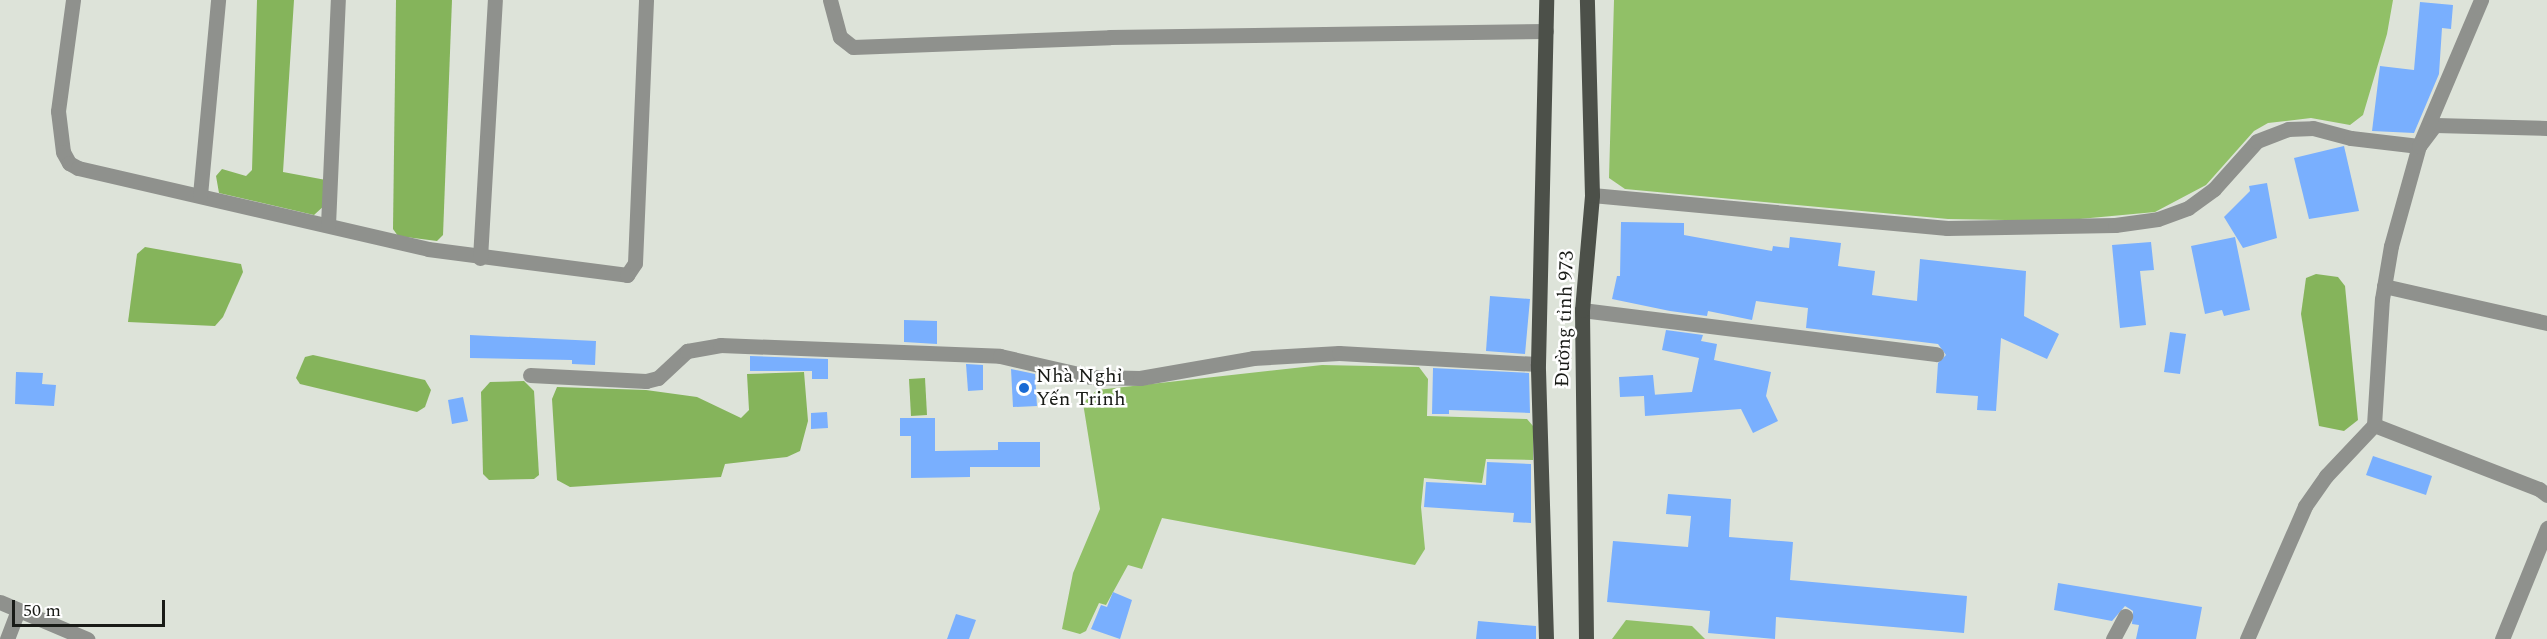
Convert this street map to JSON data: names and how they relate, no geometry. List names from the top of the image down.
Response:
{
  "streets": {
    "main road": ["Đường tỉnh 973"]
  },
  "places": ["Nhà Nghỉ Yến Trinh"],
  "scale_bar": "50 m"
}
